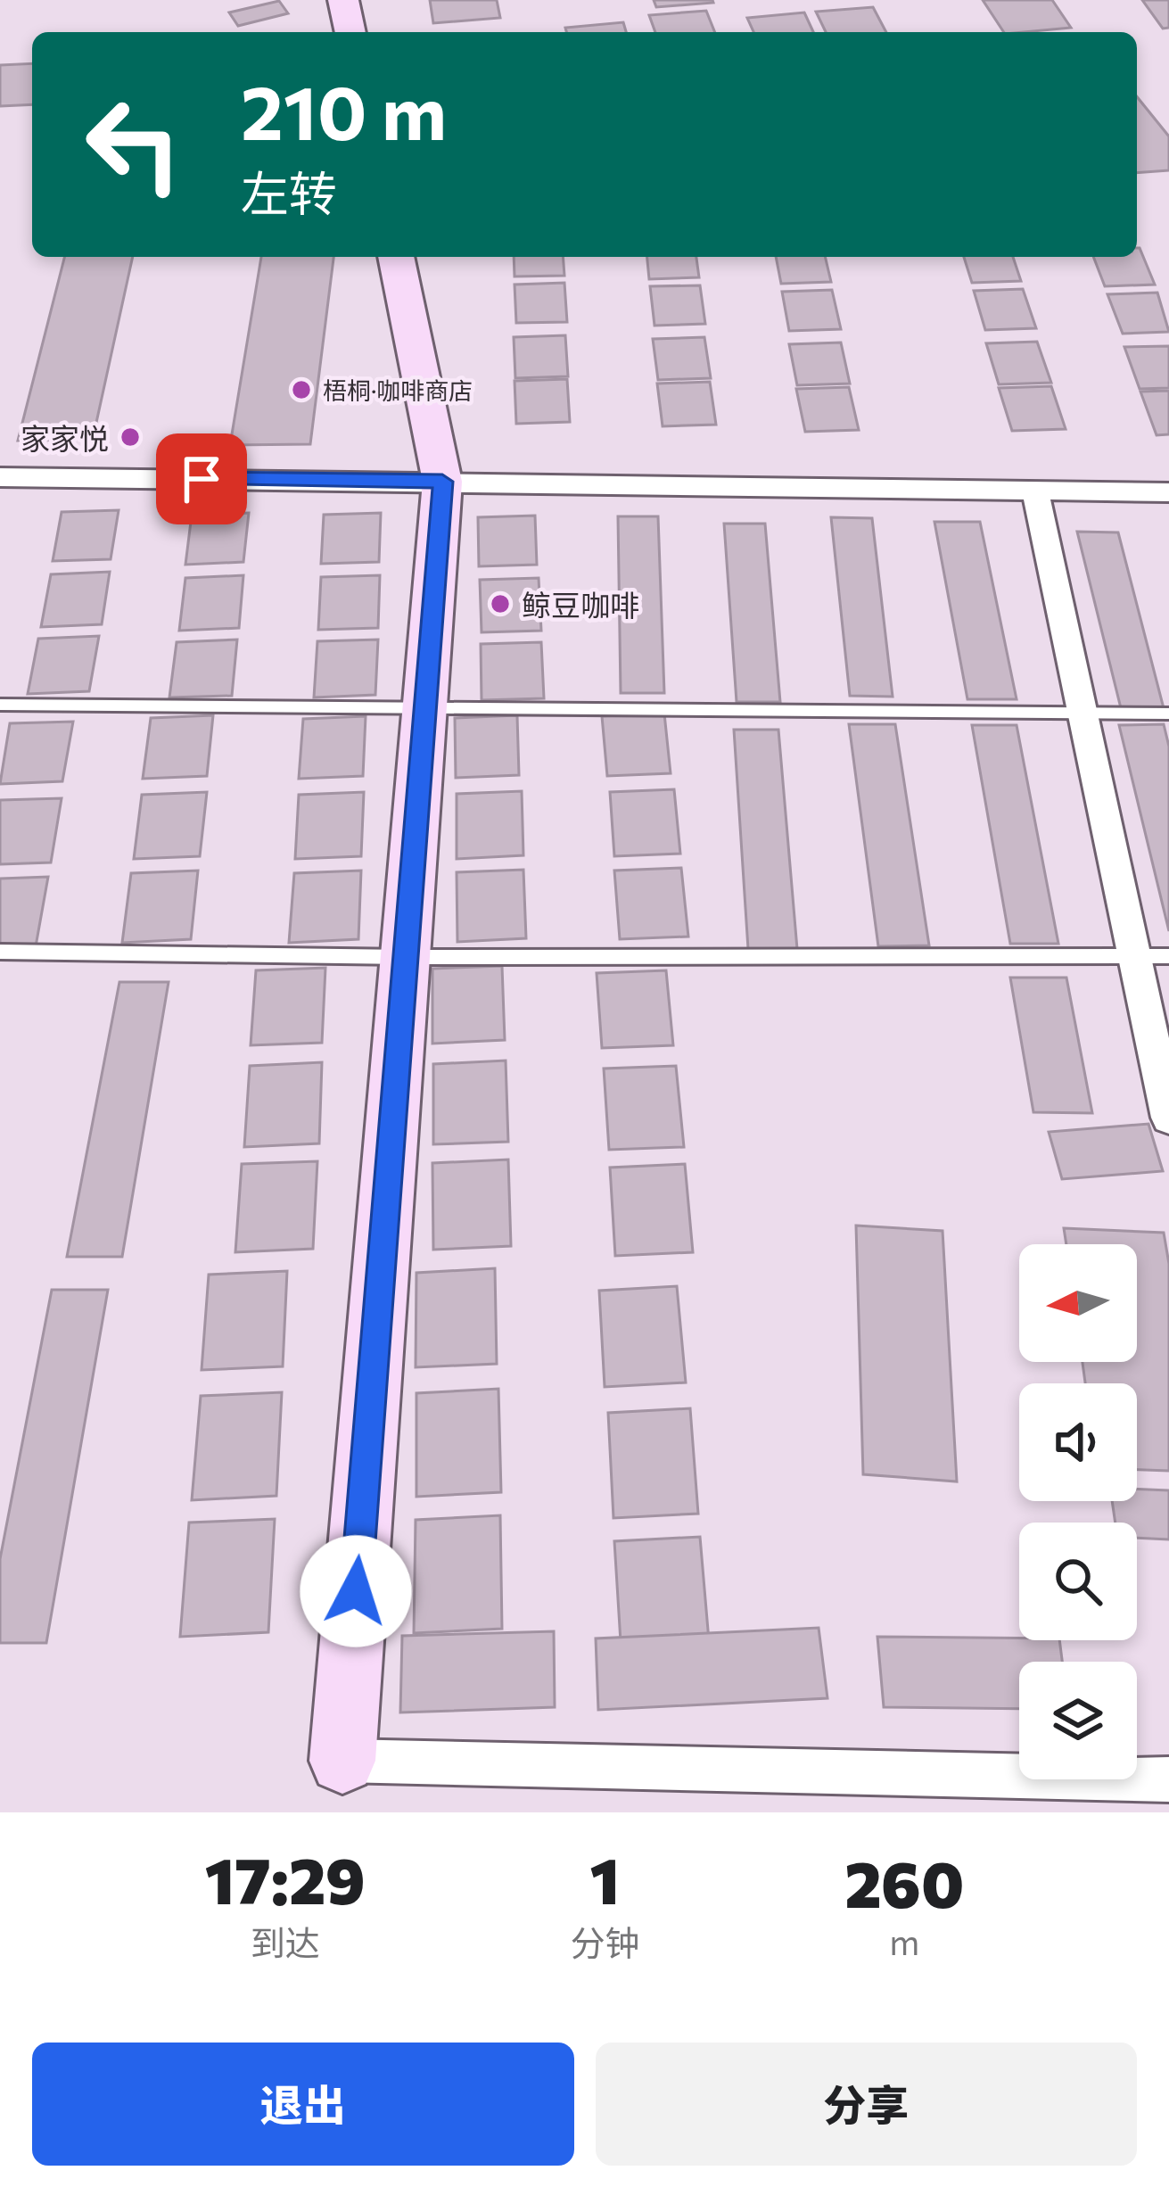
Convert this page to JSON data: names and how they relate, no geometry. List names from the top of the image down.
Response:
{
  "places": ["梧桐·咖啡商店", "家家悦", "鲸豆咖啡"],
  "north": "left",
  "page": {
    "turn": ["210 m", "左转"],
    "eta": [
      "17:29",
      "到达",
      "1",
      "分钟",
      "260",
      "m"
    ],
    "buttons": ["退出", "分享"]
  }
}
